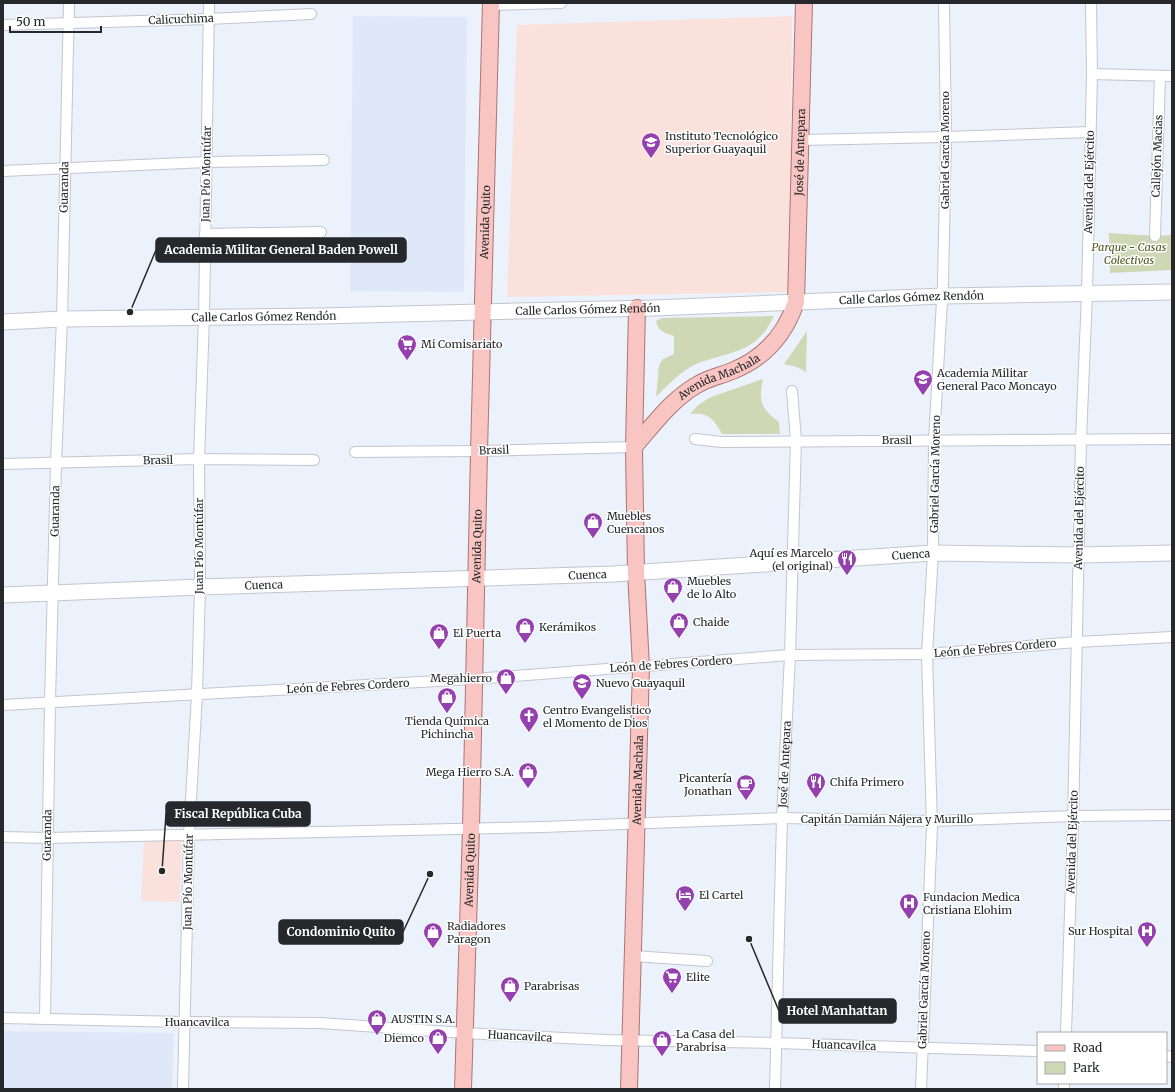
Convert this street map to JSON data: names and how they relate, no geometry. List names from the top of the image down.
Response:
{
  "streets": {
    "main road": [
      "José de Antepara",
      "Avenida Quito",
      "Calle Carlos Gómez Rendón",
      "Avenida Machala",
      "Cuenca"
    ],
    "street": [
      "Calicuchima",
      "Gabriel García Moreno",
      "Callejón Macias",
      "Juan Pío Montúfar",
      "Avenida del Ejército",
      "Guaranda",
      "Brasil",
      "León de Febres Cordero",
      "Capitán Damián Nájera y Murillo",
      "Huancavilca"
    ]
  },
  "crossings": [
    ["Calicuchima", "Juan Pío Montúfar"],
    ["Calicuchima", "Guaranda"],
    ["Gabriel García Moreno", "Calle Carlos Gómez Rendón"],
    ["Gabriel García Moreno", "Brasil"],
    ["Gabriel García Moreno", "Cuenca"],
    ["Gabriel García Moreno", "León de Febres Cordero"],
    ["Gabriel García Moreno", "Capitán Damián Nájera y Murillo"],
    ["Gabriel García Moreno", "Huancavilca"],
    ["José de Antepara", "Calle Carlos Gómez Rendón"],
    ["José de Antepara", "Avenida Machala"],
    ["José de Antepara", "Brasil"],
    ["José de Antepara", "Cuenca"],
    ["José de Antepara", "León de Febres Cordero"],
    ["José de Antepara", "Capitán Damián Nájera y Murillo"],
    ["José de Antepara", "Huancavilca"],
    ["Juan Pío Montúfar", "Calle Carlos Gómez Rendón"],
    ["Juan Pío Montúfar", "Brasil"],
    ["Juan Pío Montúfar", "Cuenca"],
    ["Juan Pío Montúfar", "León de Febres Cordero"],
    ["Juan Pío Montúfar", "Capitán Damián Nájera y Murillo"],
    ["Juan Pío Montúfar", "Huancavilca"],
    ["Avenida del Ejército", "Calle Carlos Gómez Rendón"],
    ["Avenida del Ejército", "Brasil"],
    ["Avenida del Ejército", "Cuenca"],
    ["Avenida del Ejército", "León de Febres Cordero"],
    ["Avenida del Ejército", "Capitán Damián Nájera y Murillo"],
    ["Guaranda", "Calle Carlos Gómez Rendón"],
    ["Guaranda", "Brasil"],
    ["Guaranda", "Cuenca"],
    ["Guaranda", "León de Febres Cordero"],
    ["Guaranda", "Capitán Damián Nájera y Murillo"],
    ["Guaranda", "Huancavilca"],
    ["Avenida Quito", "Calle Carlos Gómez Rendón"],
    ["Avenida Quito", "Brasil"],
    ["Avenida Quito", "Cuenca"],
    ["Avenida Quito", "León de Febres Cordero"],
    ["Avenida Quito", "Capitán Damián Nájera y Murillo"],
    ["Avenida Quito", "Huancavilca"],
    ["Calle Carlos Gómez Rendón", "Avenida Machala"],
    ["Avenida Machala", "Brasil"],
    ["Avenida Machala", "Cuenca"],
    ["Avenida Machala", "León de Febres Cordero"],
    ["Avenida Machala", "Capitán Damián Nájera y Murillo"],
    ["Avenida Machala", "Huancavilca"]
  ],
  "parks": ["Parque - Casas Colectivas"],
  "places": {
    "school or university": ["Instituto Tecnológico Superior Guayaquil", "Academia Militar General Paco Moncayo", "Nuevo Guayaquil"],
    "other": [
      "Academia Militar General Baden Powell",
      "Fiscal República Cuba",
      "Condominio Quito",
      "Hotel Manhattan"
    ],
    "supermarket": ["Mi Comisariato", "Elite"],
    "shop": [
      "Muebles Cuencanos",
      "Muebles de lo Alto",
      "Chaide",
      "Kerámikos",
      "El Puerta",
      "Megahierro",
      "Tienda Química Pichincha",
      "Mega Hierro S.A.",
      "Radiadores Paragon",
      "Parabrisas",
      "AUSTIN S.A.",
      "Diemco",
      "La Casa del Parabrisa"
    ],
    "restaurant": ["Aquí es Marcelo (el original)", "Chifa Primero"],
    "church": ["Centro Evangelistico el Momento de Dios"],
    "cafe": ["Picantería Jonathan"],
    "hotel": ["El Cartel"],
    "hospital": ["Fundacion Medica Cristiana Elohim", "Sur Hospital"]
  },
  "legend": ["Road", "Park"],
  "scale_bar": "50 m"
}
